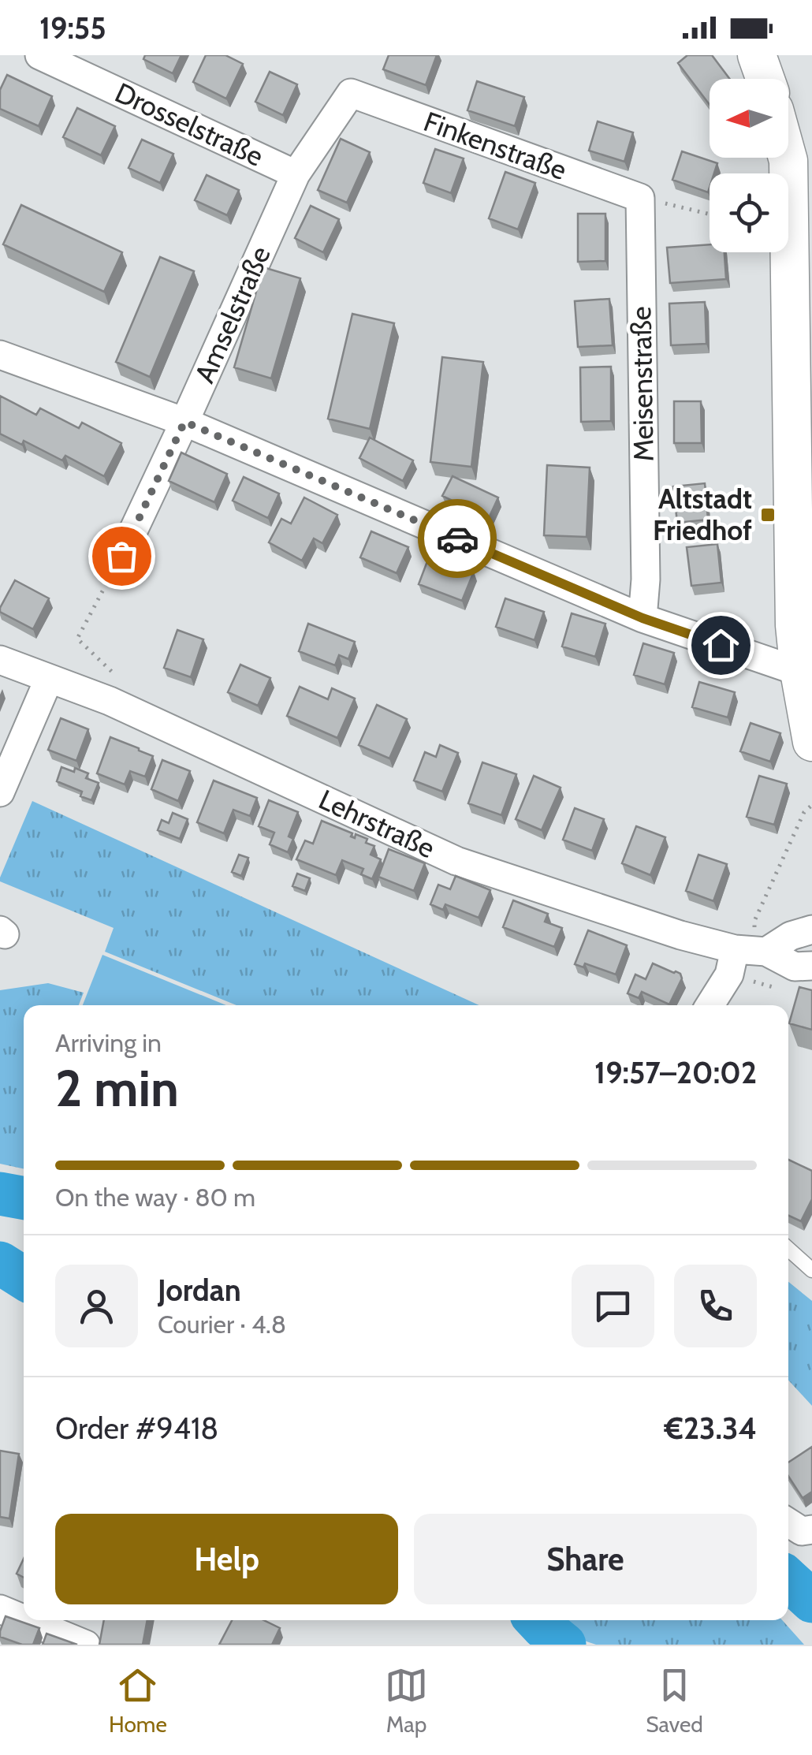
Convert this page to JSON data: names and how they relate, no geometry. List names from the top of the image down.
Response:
{
  "streets": {
    "street": [
      "Drosselstraße",
      "Finkenstraße",
      "Amselstraße",
      "Meisenstraße",
      "Lehrstraße"
    ]
  },
  "crossings": [
    ["Drosselstraße", "Amselstraße"],
    ["Finkenstraße", "Amselstraße"],
    ["Finkenstraße", "Meisenstraße"]
  ],
  "places": {
    "transit": ["Altstadt Friedhof"]
  },
  "north": "left",
  "page": {
    "status": "19:55",
    "heading": ["2 min", "Arriving in", "19:57–20:02"],
    "panel": [
      "Jordan",
      "Courier · 4.8",
      "Order #9418",
      "€23.34"
    ],
    "bar": "On the way · 80 m",
    "buttons": ["Help", "Share"],
    "tabs": ["Home", "Map", "Saved"]
  }
}
